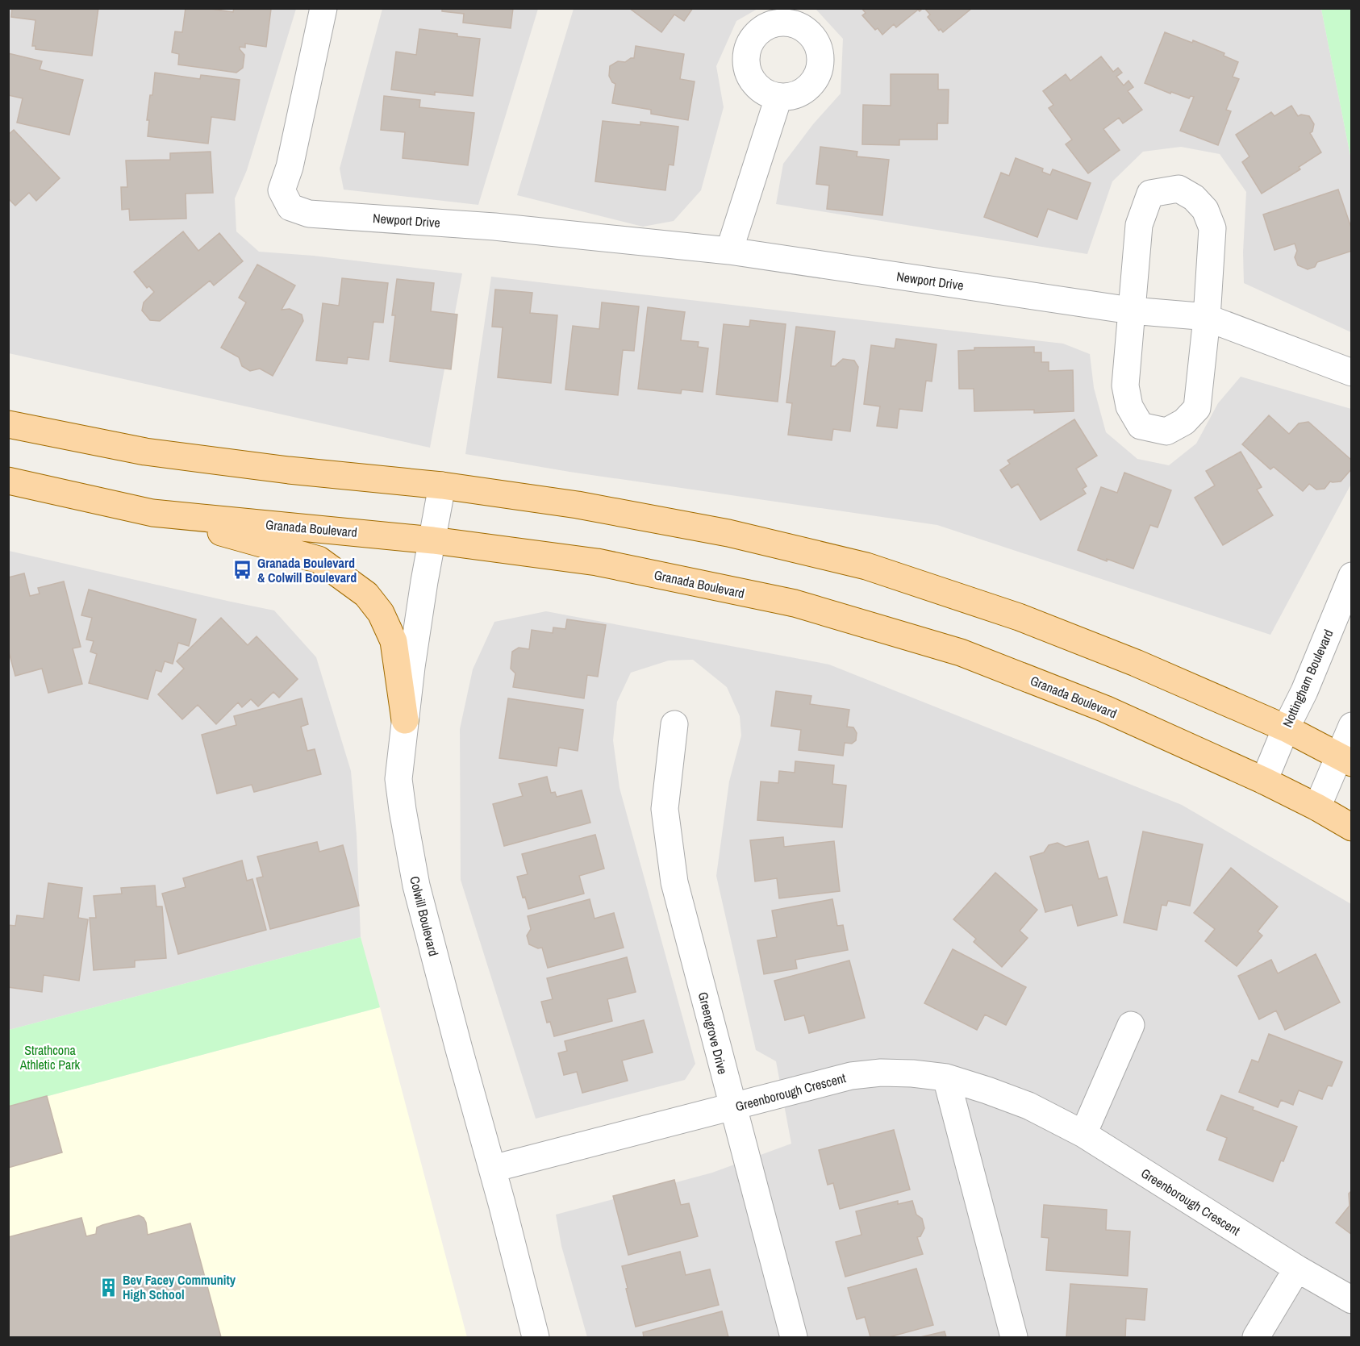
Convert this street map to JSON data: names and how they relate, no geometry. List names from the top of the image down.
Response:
{
  "streets": {
    "main road": ["Granada Boulevard"],
    "street": [
      "Newport Drive",
      "Nottingham Boulevard",
      "Colwill Boulevard",
      "Greengrove Drive",
      "Greenborough Crescent"
    ]
  },
  "crossings": [
    ["Granada Boulevard", "Nottingham Boulevard"],
    ["Granada Boulevard", "Colwill Boulevard"],
    ["Colwill Boulevard", "Greenborough Crescent"],
    ["Greengrove Drive", "Greenborough Crescent"]
  ],
  "parks": ["Strathcona Athletic Park"],
  "places": {
    "bus stop": ["Granada Boulevard & Colwill Boulevard"],
    "building": ["Bev Facey Community High School"]
  }
}
